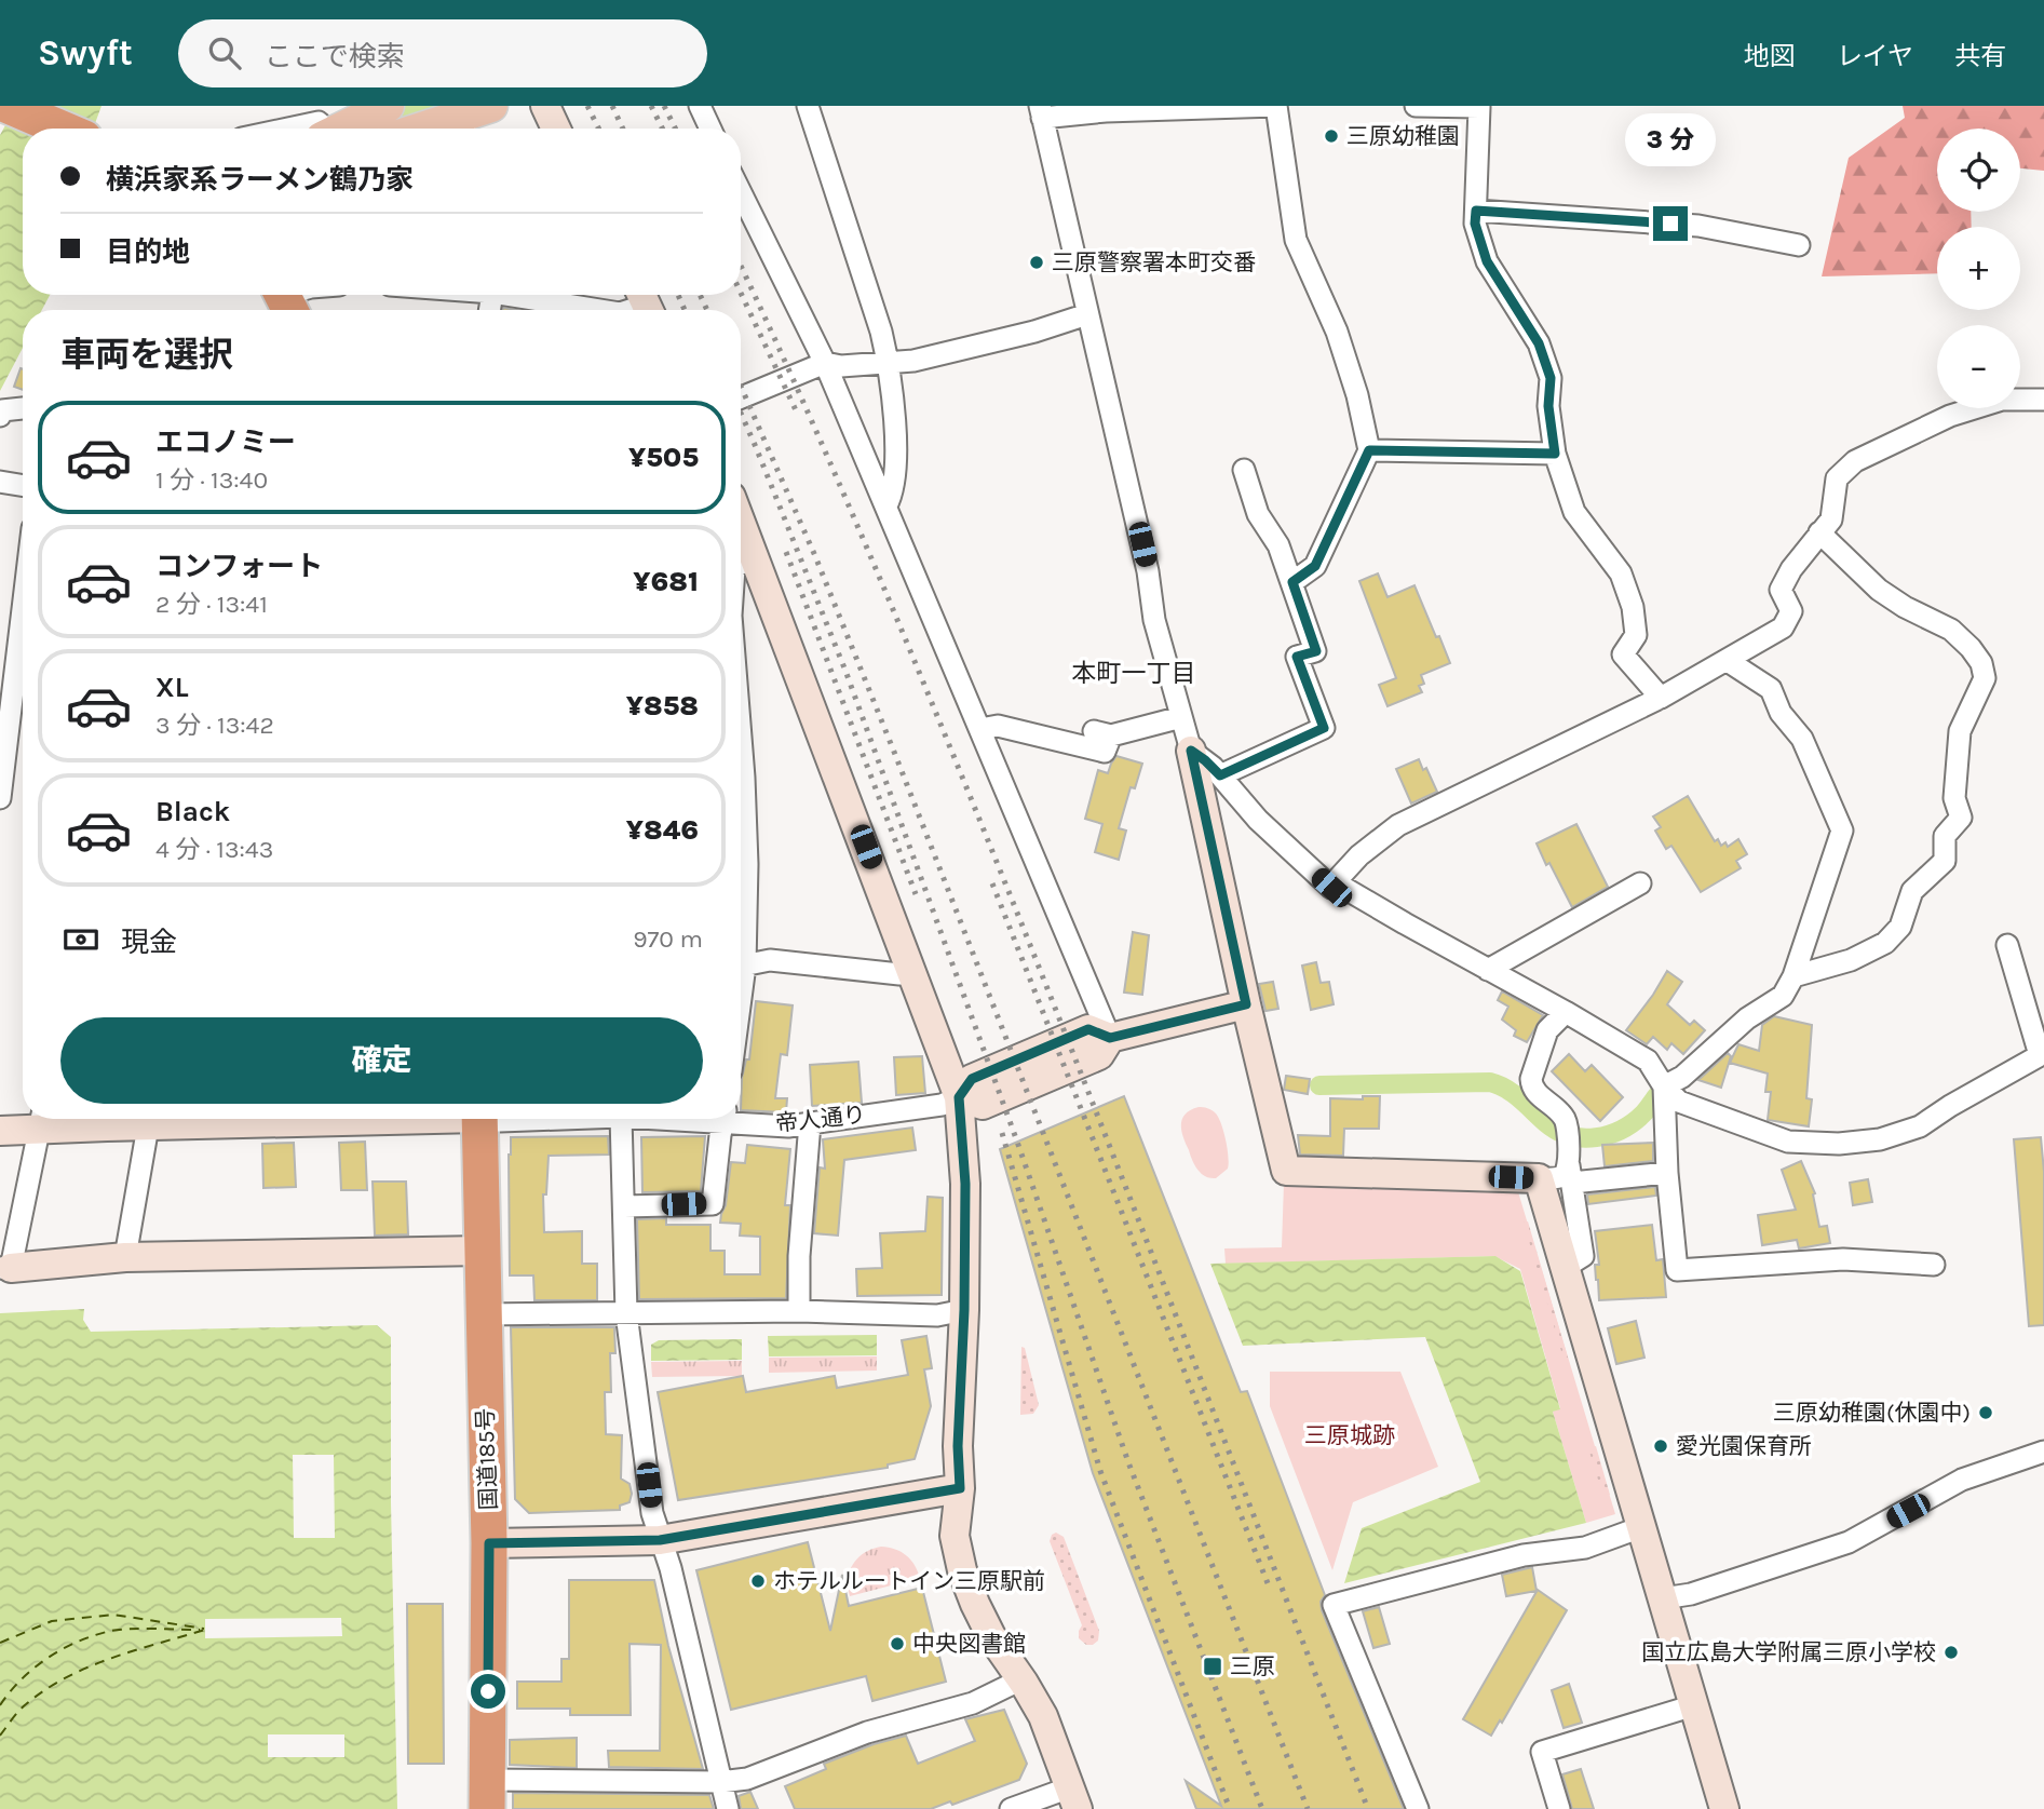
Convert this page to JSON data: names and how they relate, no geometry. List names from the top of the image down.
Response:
{
  "streets": {
    "highway": ["国道185号"],
    "street": ["帝人通り"]
  },
  "districts": ["本町一丁目"],
  "parks": ["三原城跡"],
  "places": {
    "other": [
      "三原幼稚園",
      "三原警察署本町交番",
      "三原幼稚園(休園中)",
      "愛光園保育所",
      "ホテルルートイン三原駅前",
      "中央図書館",
      "国立広島大学附属三原小学校"
    ],
    "transit": ["三原"]
  },
  "page": {
    "header": "Swyft",
    "search": "ここで検索",
    "nav": ["地図", "レイヤ", "共有"],
    "bubble": "3 分",
    "map_buttons": ["+", "−"],
    "banner": ["横浜家系ラーメン鶴乃家", "目的地"],
    "heading": "車両を選択",
    "list": [
      {
        "name": "エコノミー",
        "note": "1 分 · 13:40",
        "value": "¥505"
      },
      {
        "name": "コンフォート",
        "note": "2 分 · 13:41",
        "value": "¥681"
      },
      {
        "name": "XL",
        "note": "3 分 · 13:42",
        "value": "¥858"
      },
      {
        "name": "Black",
        "note": "4 分 · 13:43",
        "value": "¥846"
      }
    ],
    "pay": ["現金", "970 m"],
    "buttons": "確定"
  }
}
